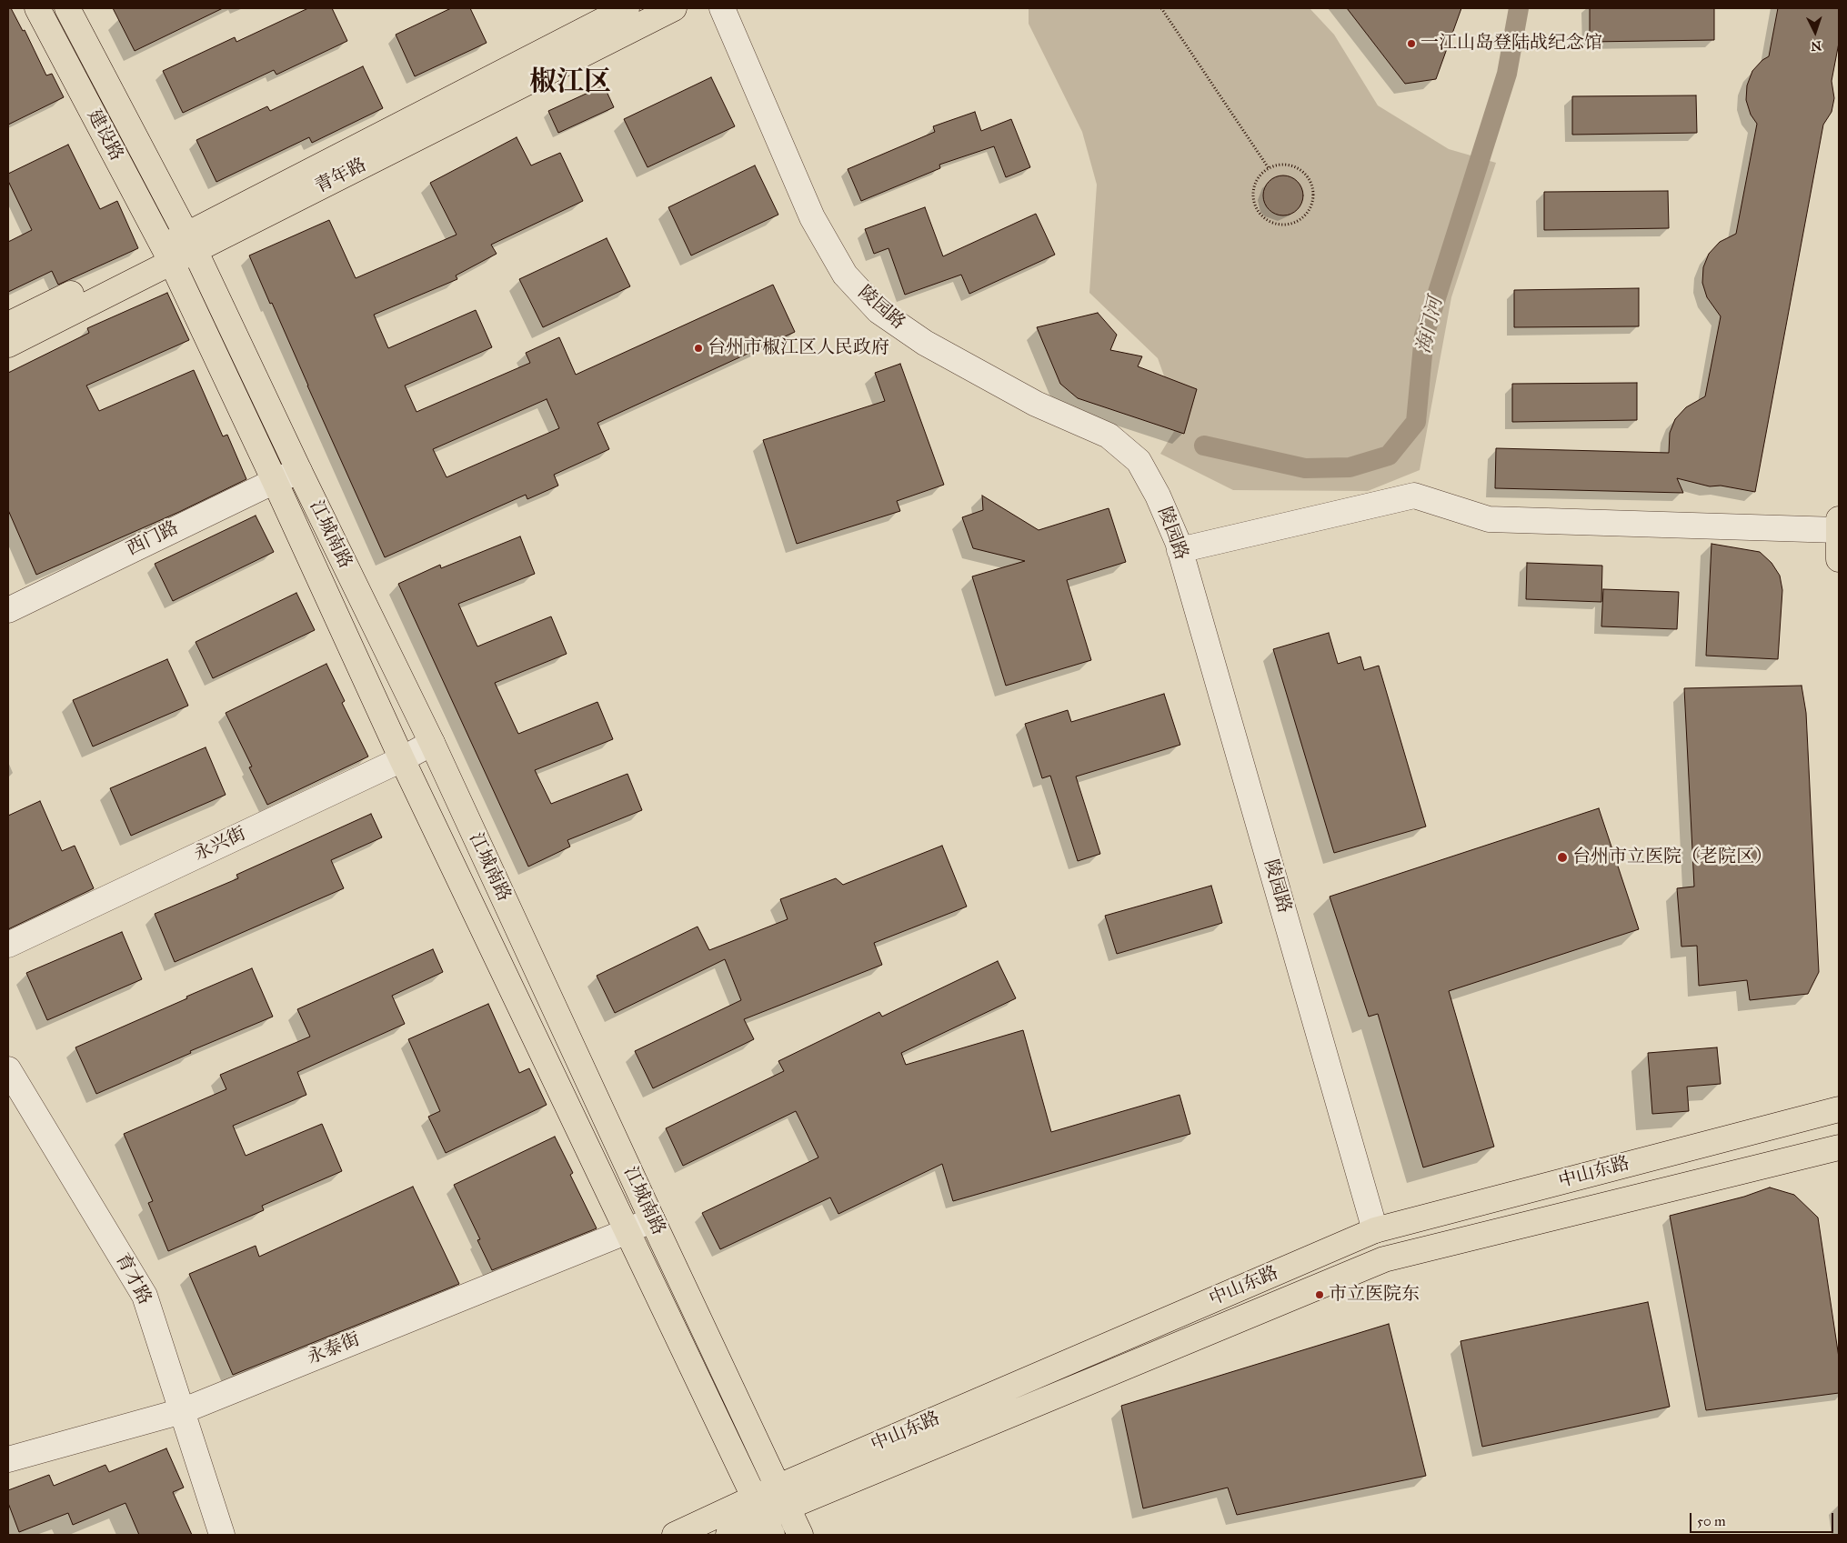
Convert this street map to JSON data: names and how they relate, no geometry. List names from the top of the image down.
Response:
{
  "streets": {
    "main road": [
      "建设路",
      "青年路",
      "江城南路",
      "中山东路"
    ],
    "street": [
      "陵园路",
      "西门路",
      "永兴街",
      "育才路",
      "永泰街"
    ]
  },
  "crossings": [
    ["建设路", "青年路"],
    ["建设路", "江城南路"],
    ["青年路", "江城南路"],
    ["陵园路", "中山东路"],
    ["江城南路", "西门路"],
    ["江城南路", "永兴街"],
    ["江城南路", "中山东路"],
    ["江城南路", "永泰街"],
    ["育才路", "永泰街"]
  ],
  "districts": ["椒江区"],
  "water": ["海门河"],
  "places": [
    "一江山岛登陆战纪念馆",
    "台州市椒江区人民政府",
    "台州市立医院（老院区）",
    "市立医院东"
  ],
  "scale_bar": "50 m",
  "north": "bottom"
}
